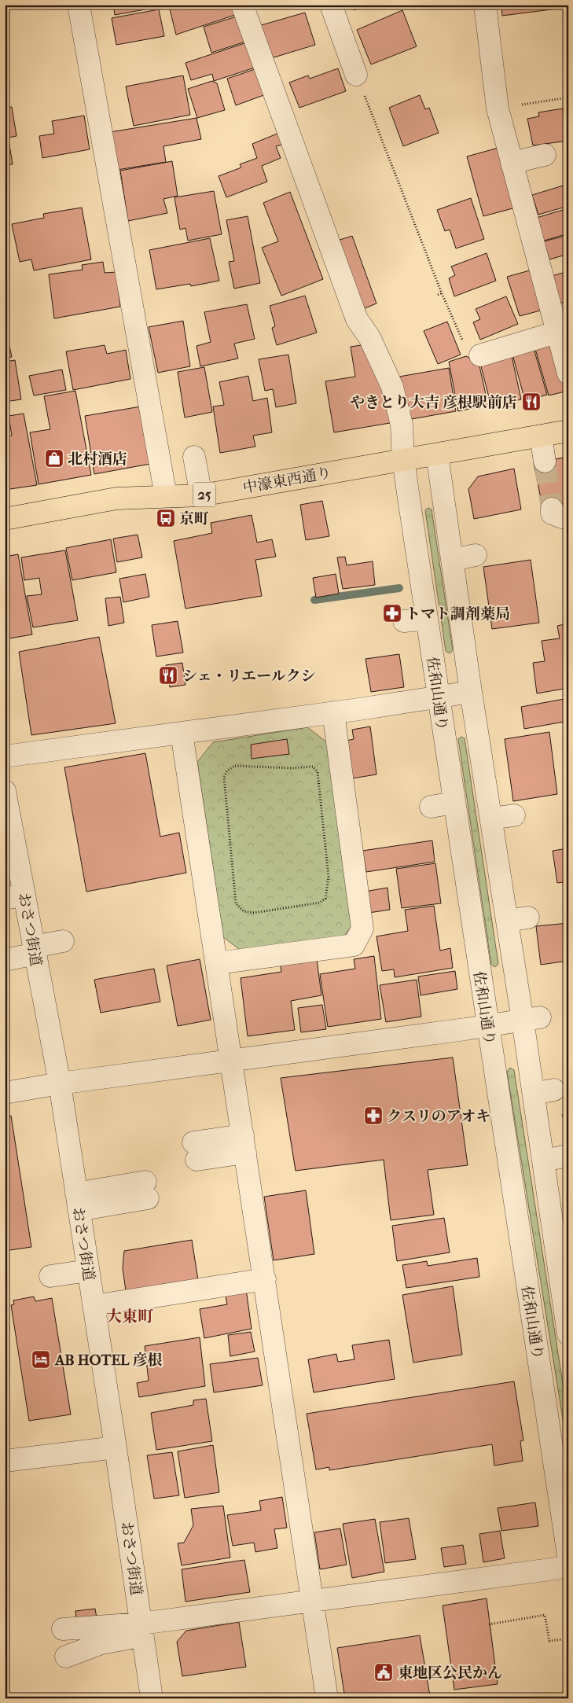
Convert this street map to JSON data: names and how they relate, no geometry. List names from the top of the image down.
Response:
{
  "streets": {
    "main road": ["中濠東西通り", "25"],
    "street": ["佐和山通り", "おさつ街道"]
  },
  "crossings": [
    ["中濠東西通り", "佐和山通り"]
  ],
  "districts": ["大東町"],
  "places": {
    "restaurant": ["やきとり大吉 彦根駅前店", "シェ・リエールクシ"],
    "shop": ["北村酒店"],
    "bus stop": ["京町"],
    "pharmacy": ["トマト調剤薬局", "クスリのアオキ"],
    "hotel": ["AB HOTEL 彦根"],
    "public building": ["東地区公民かん"]
  }
}
